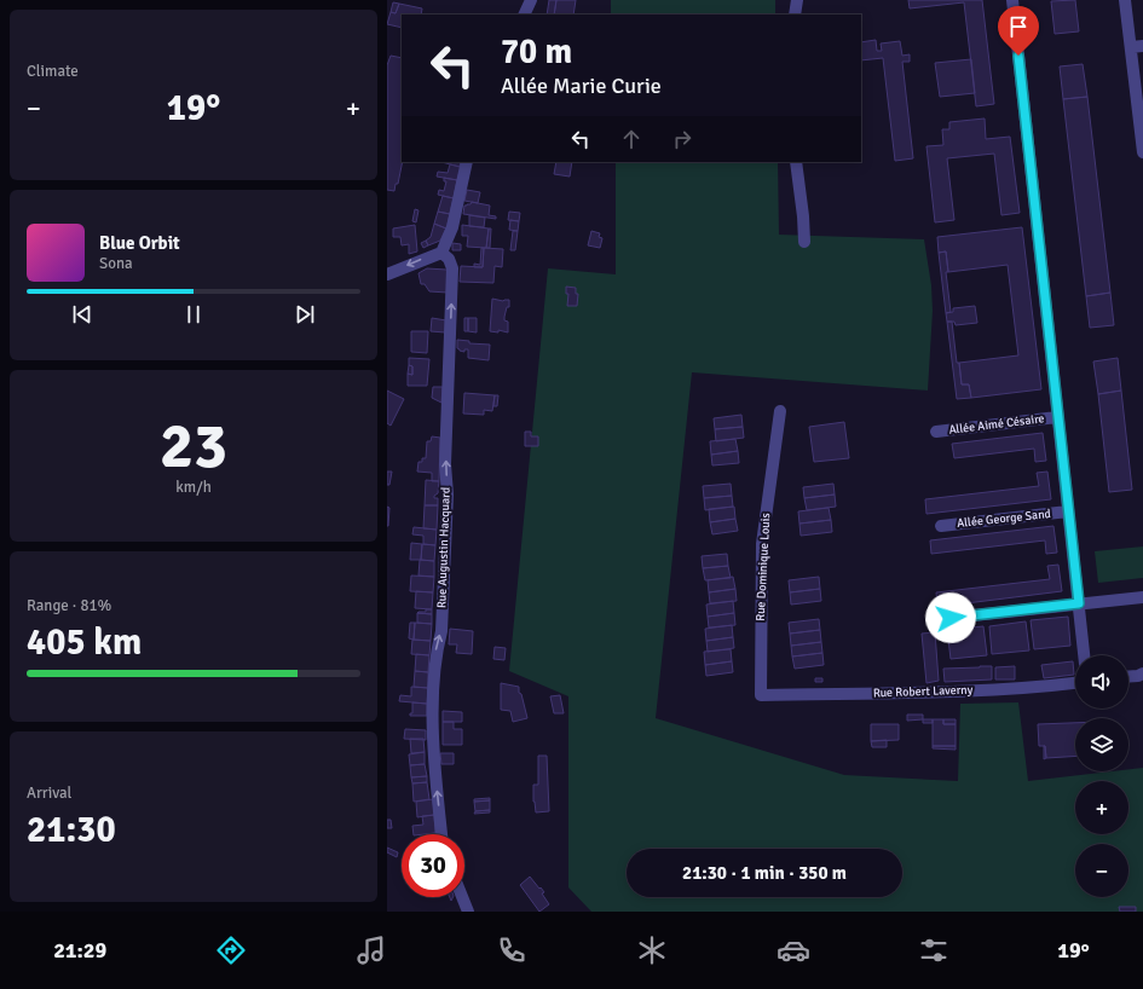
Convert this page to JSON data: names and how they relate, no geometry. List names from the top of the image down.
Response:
{
  "streets": {
    "street": [
      "Allée Aimé Césaire",
      "Allée George Sand",
      "Rue Augustin Hacquard",
      "Rue Dominique Louis",
      "Rue Robert Laverny"
    ]
  },
  "crossings": [
    ["Rue Dominique Louis", "Rue Robert Laverny"]
  ],
  "one_way": ["Rue Augustin Hacquard"],
  "page": {
    "tile": [
      "Climate",
      ["23", "km/h"],
      ["Range · 81%", "405 km"],
      ["Arrival", "21:30"]
    ],
    "turn": ["70 m", "Allée Marie Curie"],
    "heat": ["−", "19°", "+"],
    "song": ["Blue Orbit", "Sona"],
    "map_buttons": ["+", "−"],
    "limit": "30",
    "trip": "21:30 · 1 min · 350 m",
    "tabs": ["21:29", "19°"]
  }
}
